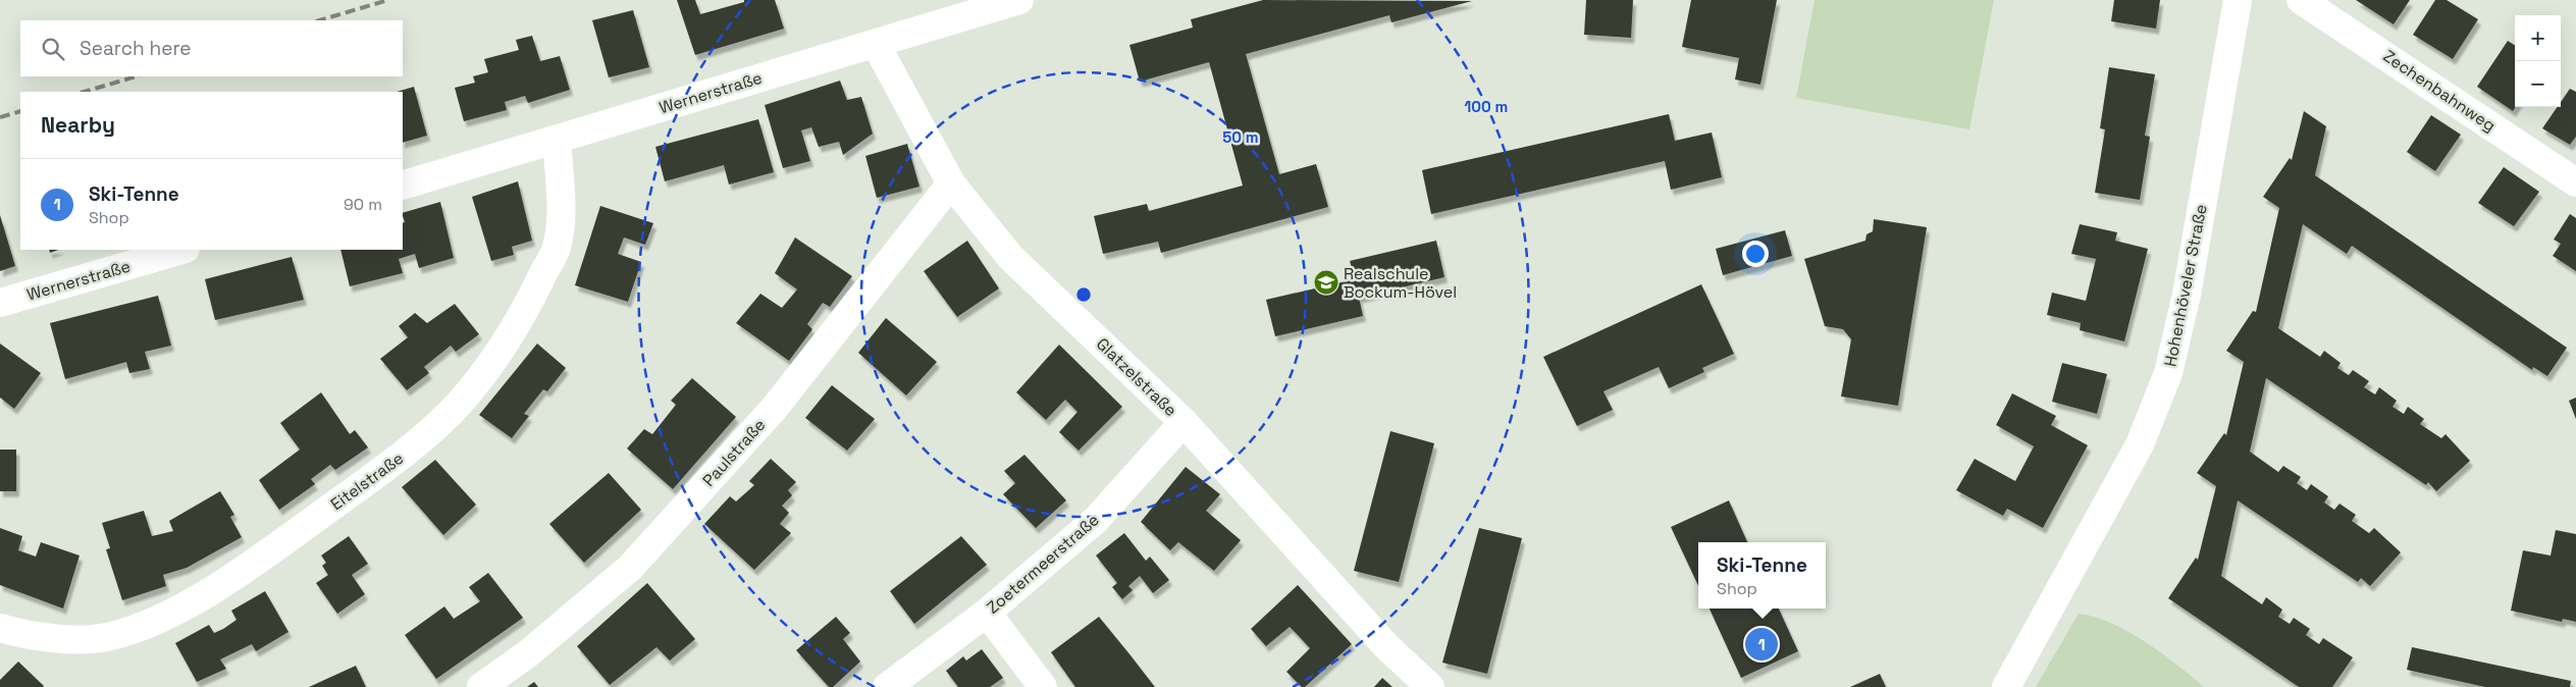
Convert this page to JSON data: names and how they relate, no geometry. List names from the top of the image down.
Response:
{
  "streets": {
    "street": [
      "Zechenbahnweg",
      "Wernerstraße",
      "Hohenhöveler Straße",
      "Glatzelstraße",
      "Paulstraße",
      "Eitelstraße",
      "Zoetermeerstraße"
    ]
  },
  "crossings": [
    ["Wernerstraße", "Glatzelstraße"],
    ["Wernerstraße", "Eitelstraße"],
    ["Glatzelstraße", "Paulstraße"],
    ["Glatzelstraße", "Zoetermeerstraße"]
  ],
  "places": {
    "school or university": ["Realschule Bockum-Hövel"]
  },
  "page": {
    "map_buttons": ["+", "−"],
    "search": "Search here",
    "heading": "Nearby",
    "list": [
      {
        "mark": "1",
        "name": "Ski-Tenne",
        "note": "Shop",
        "value": "90 m"
      }
    ],
    "popup": ["Ski-Tenne", "Shop"],
    "pins": "1"
  },
  "rings": ["100 m", "50 m"]
}
